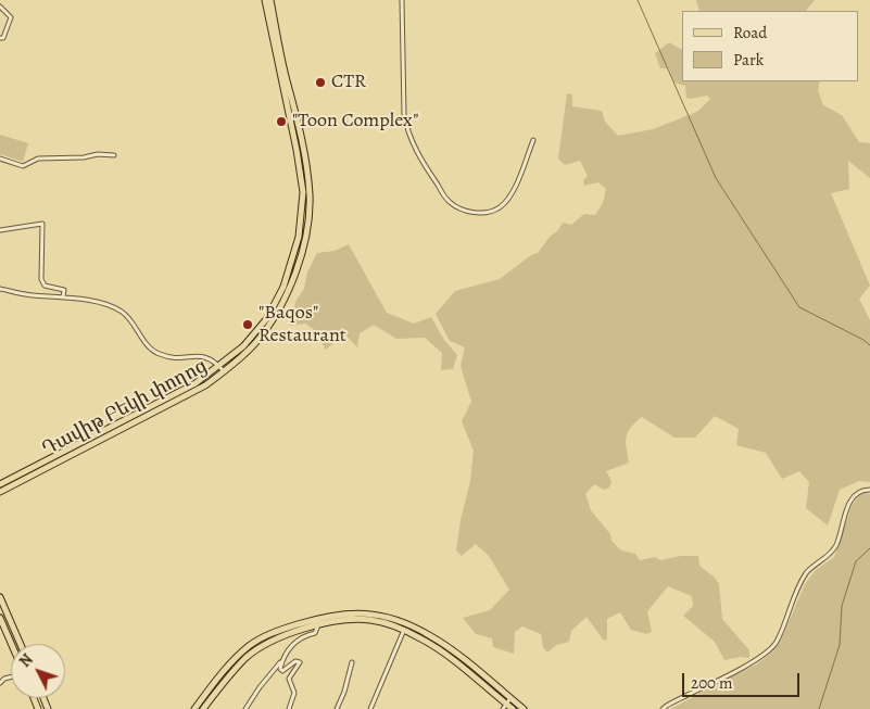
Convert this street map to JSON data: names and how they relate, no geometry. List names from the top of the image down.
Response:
{
  "streets": {
    "main road": ["Դավիթ Բեկի փողոց"]
  },
  "places": ["CTR", "\"Toon Complex\"", "\"Baqos\" Restaurant"],
  "legend": ["Road", "Park"],
  "scale_bar": "200 m",
  "north": "top left"
}
